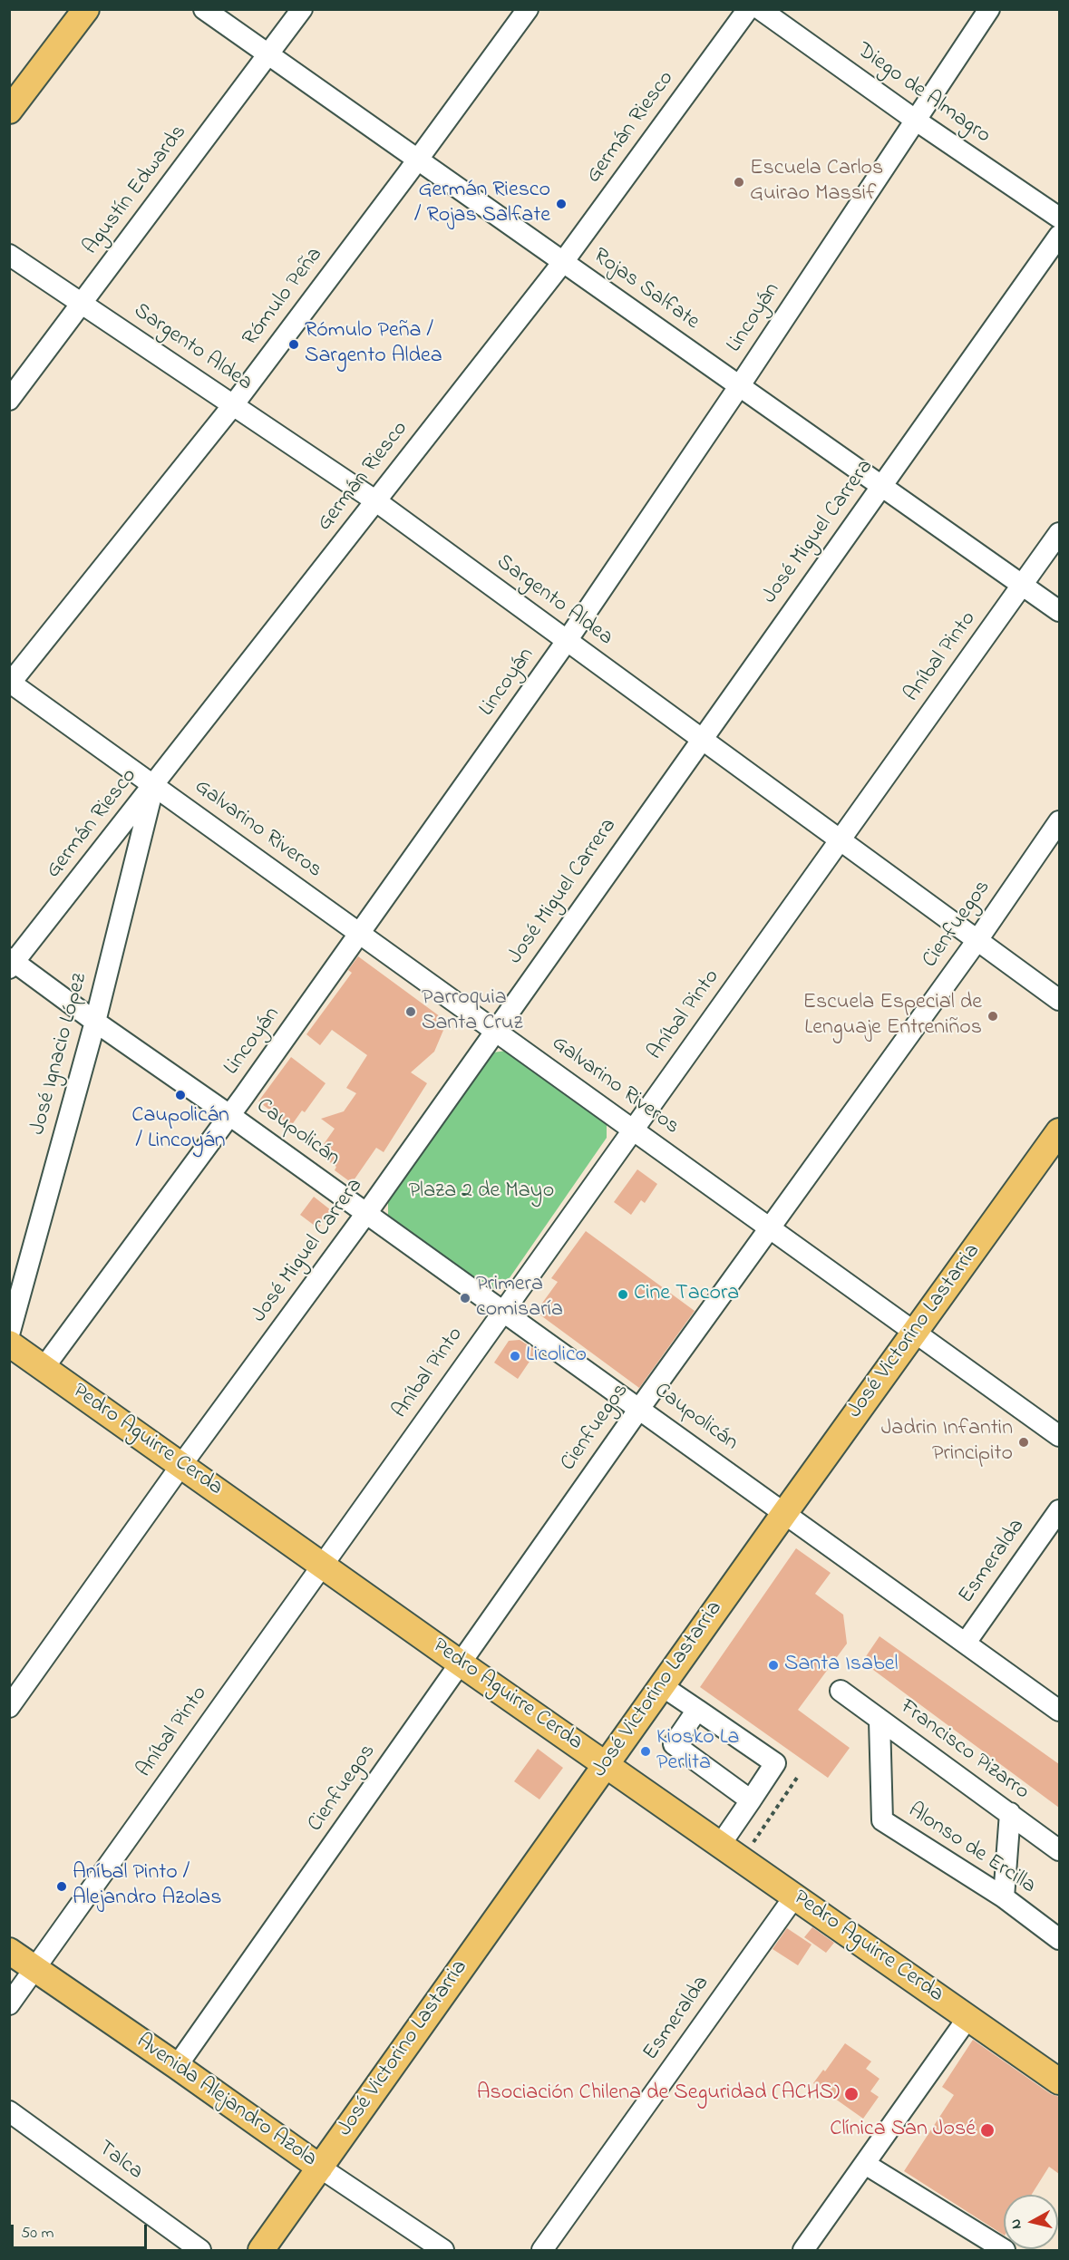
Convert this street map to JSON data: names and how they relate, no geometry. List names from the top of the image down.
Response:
{
  "streets": {
    "main road": ["José Victorino Lastarria", "Pedro Aguirre Cerda", "Avenida Alejandro Azola"],
    "street": [
      "Diego de Almagro",
      "Germán Riesco",
      "Agustín Edwards",
      "Rojas Salfate",
      "Rómulo Peña",
      "Lincoyán",
      "Sargento Aldea",
      "José Miguel Carrera",
      "Aníbal Pinto",
      "Galvarino Riveros",
      "Cienfuegos",
      "José Ignacio López",
      "Caupolicán",
      "Esmeralda",
      "Francisco Pizarro",
      "Alonso de Ercilla",
      "Talca"
    ]
  },
  "crossings": [
    ["Diego de Almagro", "Lincoyán"],
    ["Germán Riesco", "Rojas Salfate"],
    ["Germán Riesco", "Sargento Aldea"],
    ["Germán Riesco", "Galvarino Riveros"],
    ["Germán Riesco", "José Ignacio López"],
    ["Germán Riesco", "Caupolicán"],
    ["Agustín Edwards", "Rojas Salfate"],
    ["Agustín Edwards", "Sargento Aldea"],
    ["Rojas Salfate", "Rómulo Peña"],
    ["Rojas Salfate", "Lincoyán"],
    ["Rojas Salfate", "José Miguel Carrera"],
    ["Rojas Salfate", "Aníbal Pinto"],
    ["Rómulo Peña", "Sargento Aldea"],
    ["Rómulo Peña", "Galvarino Riveros"],
    ["Lincoyán", "Sargento Aldea"],
    ["Lincoyán", "Galvarino Riveros"],
    ["Lincoyán", "Caupolicán"],
    ["Lincoyán", "Pedro Aguirre Cerda"],
    ["Sargento Aldea", "José Miguel Carrera"],
    ["Sargento Aldea", "Aníbal Pinto"],
    ["Sargento Aldea", "Cienfuegos"],
    ["José Miguel Carrera", "Galvarino Riveros"],
    ["José Miguel Carrera", "Caupolicán"],
    ["José Miguel Carrera", "Pedro Aguirre Cerda"],
    ["Aníbal Pinto", "Galvarino Riveros"],
    ["Aníbal Pinto", "Caupolicán"],
    ["Aníbal Pinto", "Pedro Aguirre Cerda"],
    ["Aníbal Pinto", "Avenida Alejandro Azola"],
    ["Galvarino Riveros", "Cienfuegos"],
    ["Galvarino Riveros", "José Ignacio López"],
    ["Galvarino Riveros", "José Victorino Lastarria"],
    ["Cienfuegos", "Caupolicán"],
    ["Cienfuegos", "Pedro Aguirre Cerda"],
    ["Cienfuegos", "Avenida Alejandro Azola"],
    ["José Ignacio López", "Caupolicán"],
    ["Caupolicán", "José Victorino Lastarria"],
    ["Caupolicán", "Esmeralda"],
    ["José Victorino Lastarria", "Pedro Aguirre Cerda"],
    ["José Victorino Lastarria", "Avenida Alejandro Azola"],
    ["Pedro Aguirre Cerda", "Esmeralda"],
    ["Francisco Pizarro", "Alonso de Ercilla"]
  ],
  "parks": ["Plaza 2 de Mayo"],
  "places": [
    "Escuela Carlos Guirao Massif",
    "Germán Riesco / Rojas Salfate",
    "Rómulo Peña / Sargento Aldea",
    "Parroquia Santa Cruz",
    "Escuela Especial de Lenguaje Entreniños",
    "Caupolicán / Lincoyán",
    "Cine Tacora",
    "Primera comisaría",
    "Licolico",
    "Jadrin Infantin Principito",
    "Santa Isabel",
    "Kiosko La Perlita",
    "Aníbal Pinto / Alejandro Azolas",
    "Asociación Chilena de Seguridad (ACHS)",
    "Clínica San José"
  ],
  "scale_bar": "50 m",
  "north": "left"
}
